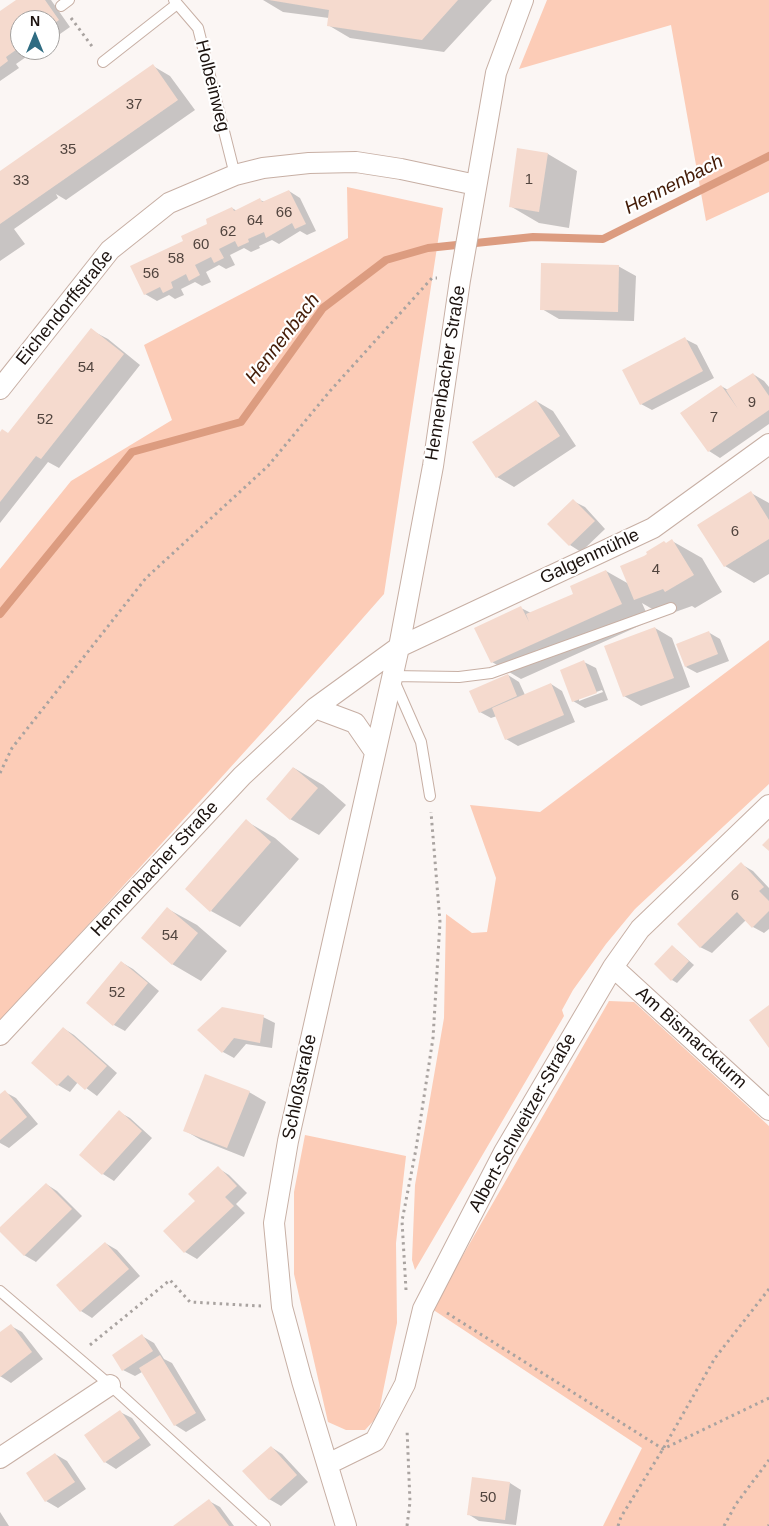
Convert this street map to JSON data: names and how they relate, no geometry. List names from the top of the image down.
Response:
{
  "streets": {
    "street": [
      "Eichendorffstraße",
      "Hennenbacher Straße",
      "Galgenmühle",
      "Am Bismarckturm",
      "Schloßstraße",
      "Albert-Schweitzer-Straße"
    ],
    "lane": ["Holbeinweg"]
  },
  "crossings": [
    ["Holbeinweg", "Eichendorffstraße"],
    ["Eichendorffstraße", "Hennenbacher Straße"],
    ["Hennenbacher Straße", "Galgenmühle"],
    ["Hennenbacher Straße", "Schloßstraße"],
    ["Galgenmühle", "Schloßstraße"],
    ["Am Bismarckturm", "Albert-Schweitzer-Straße"],
    ["Schloßstraße", "Albert-Schweitzer-Straße"]
  ],
  "water": ["Hennenbach"],
  "house_numbers": [
    "37",
    "35",
    "1",
    "33",
    "66",
    "64",
    "62",
    "60",
    "58",
    "56",
    "54",
    "9",
    "7",
    "52",
    "6",
    "4",
    "6",
    "54",
    "52",
    "50"
  ],
  "north": "top"
}
